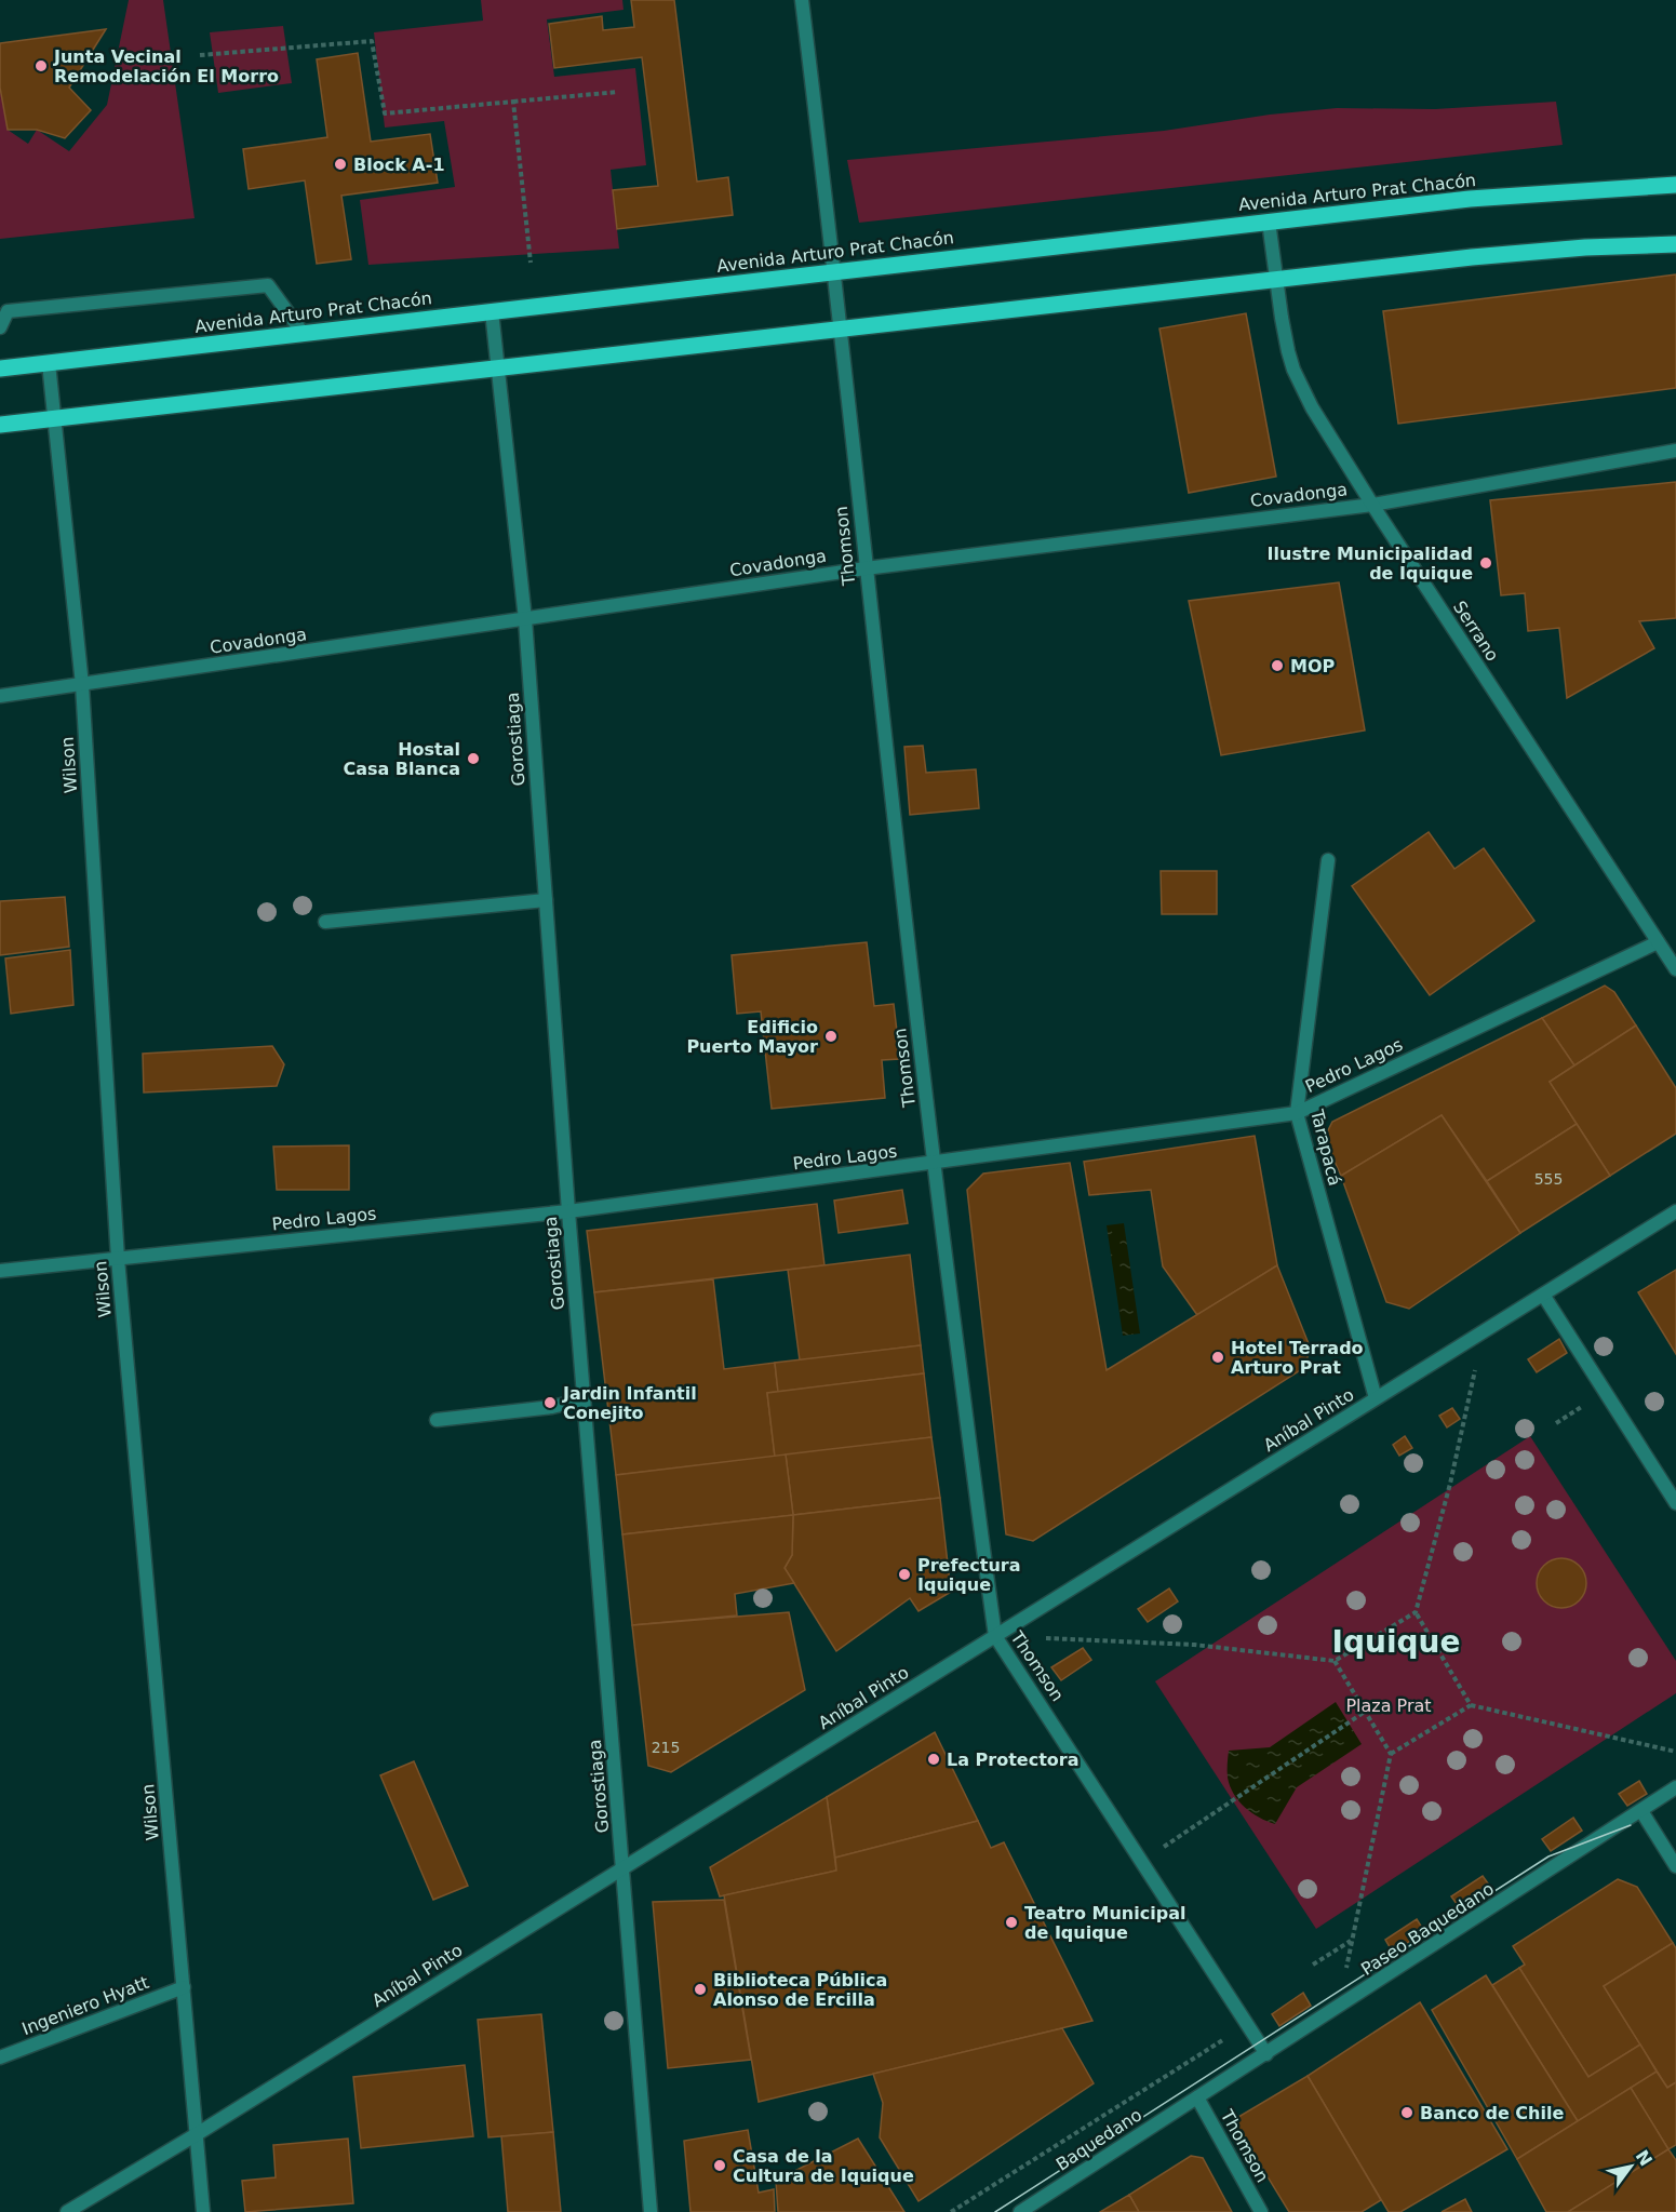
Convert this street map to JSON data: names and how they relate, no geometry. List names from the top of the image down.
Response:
{
  "streets": {
    "main road": ["Avenida Arturo Prat Chacón"],
    "street": [
      "Covadonga",
      "Thomson",
      "Serrano",
      "Gorostiaga",
      "Wilson",
      "Pedro Lagos",
      "Tarapacá",
      "Aníbal Pinto",
      "Paseo Baquedano",
      "Ingeniero Hyatt",
      "Baquedano"
    ]
  },
  "crossings": [
    ["Avenida Arturo Prat Chacón", "Thomson"],
    ["Avenida Arturo Prat Chacón", "Serrano"],
    ["Avenida Arturo Prat Chacón", "Gorostiaga"],
    ["Avenida Arturo Prat Chacón", "Wilson"],
    ["Covadonga", "Thomson"],
    ["Covadonga", "Serrano"],
    ["Covadonga", "Gorostiaga"],
    ["Covadonga", "Wilson"],
    ["Thomson", "Pedro Lagos"],
    ["Thomson", "Aníbal Pinto"],
    ["Thomson", "Paseo Baquedano"],
    ["Thomson", "Baquedano"],
    ["Serrano", "Pedro Lagos"],
    ["Gorostiaga", "Pedro Lagos"],
    ["Gorostiaga", "Aníbal Pinto"],
    ["Wilson", "Pedro Lagos"],
    ["Wilson", "Aníbal Pinto"],
    ["Wilson", "Ingeniero Hyatt"],
    ["Pedro Lagos", "Tarapacá"],
    ["Tarapacá", "Aníbal Pinto"],
    ["Paseo Baquedano", "Baquedano"]
  ],
  "districts": ["Iquique"],
  "parks": ["Plaza Prat"],
  "places": [
    "Junta Vecinal Remodelación El Morro",
    "Block A-1",
    "Ilustre Municipalidad de Iquique",
    "MOP",
    "Hostal Casa Blanca",
    "Edificio Puerto Mayor",
    "Hotel Terrado Arturo Prat",
    "Jardin Infantil Conejito",
    "Prefectura Iquique",
    "La Protectora",
    "Teatro Municipal de Iquique",
    "Biblioteca Pública Alonso de Ercilla",
    "Banco de Chile",
    "Casa de la Cultura de Iquique"
  ],
  "house_numbers": ["555", "215"],
  "north": "top right"
}
